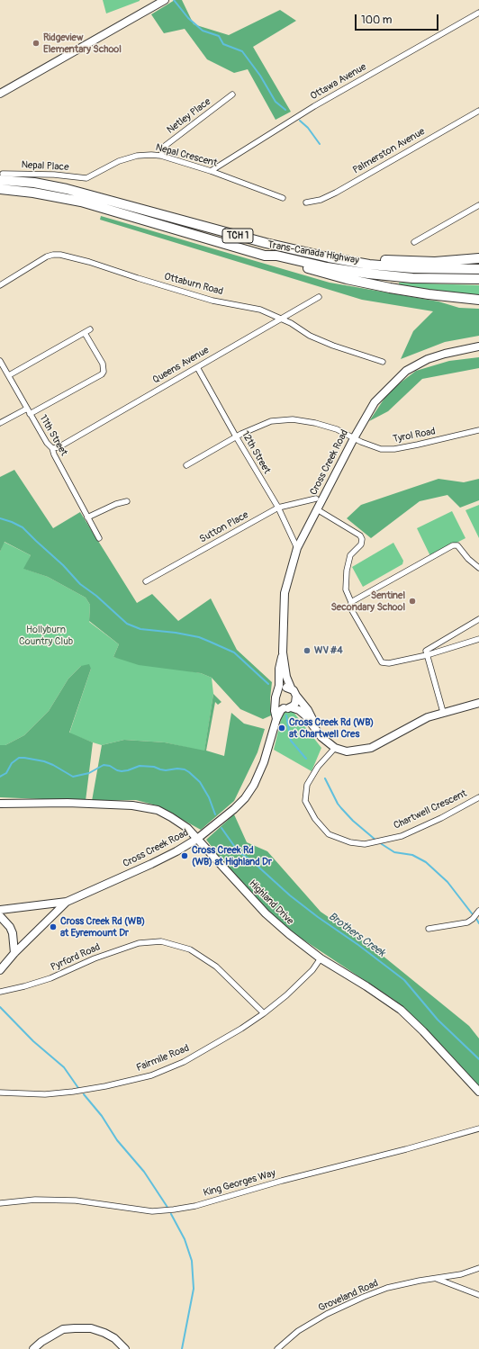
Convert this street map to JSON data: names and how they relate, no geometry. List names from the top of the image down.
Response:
{
  "streets": {
    "highway": ["TCH 1", "Trans-Canada Highway"],
    "street": [
      "Ottawa Avenue",
      "Netley Place",
      "Palmerston Avenue",
      "Nepal Crescent",
      "Nepal Place",
      "Ottaburn Road",
      "Queens Avenue",
      "11th Street",
      "Tyrol Road",
      "12th Street",
      "Cross Creek Road",
      "Sutton Place",
      "Chartwell Crescent",
      "Highland Drive",
      "Pyrford Road",
      "Fairmile Road",
      "King Georges Way",
      "Groveland Road"
    ]
  },
  "crossings": [
    ["Ottawa Avenue", "Nepal Crescent"],
    ["Netley Place", "Nepal Crescent"],
    ["Nepal Crescent", "Nepal Place"],
    ["Nepal Place", "Trans-Canada Highway"],
    ["Ottaburn Road", "Queens Avenue"],
    ["Queens Avenue", "11th Street"],
    ["Queens Avenue", "12th Street"],
    ["Tyrol Road", "12th Street"],
    ["Tyrol Road", "Cross Creek Road"],
    ["12th Street", "Cross Creek Road"],
    ["12th Street", "Sutton Place"],
    ["Cross Creek Road", "Highland Drive"],
    ["Highland Drive", "Fairmile Road"],
    ["Pyrford Road", "Fairmile Road"]
  ],
  "water": ["Brothers Creek"],
  "parks": ["Hollyburn Country Club"],
  "places": [
    "Ridgeview Elementary School",
    "Sentinel Secondary School",
    "WV #4",
    "Cross Creek Rd (WB) at Chartwell Cres",
    "Cross Creek Rd (WB) at Highland Dr",
    "Cross Creek Rd (WB) at Eyremount Dr"
  ],
  "scale_bar": "100 m"
}
